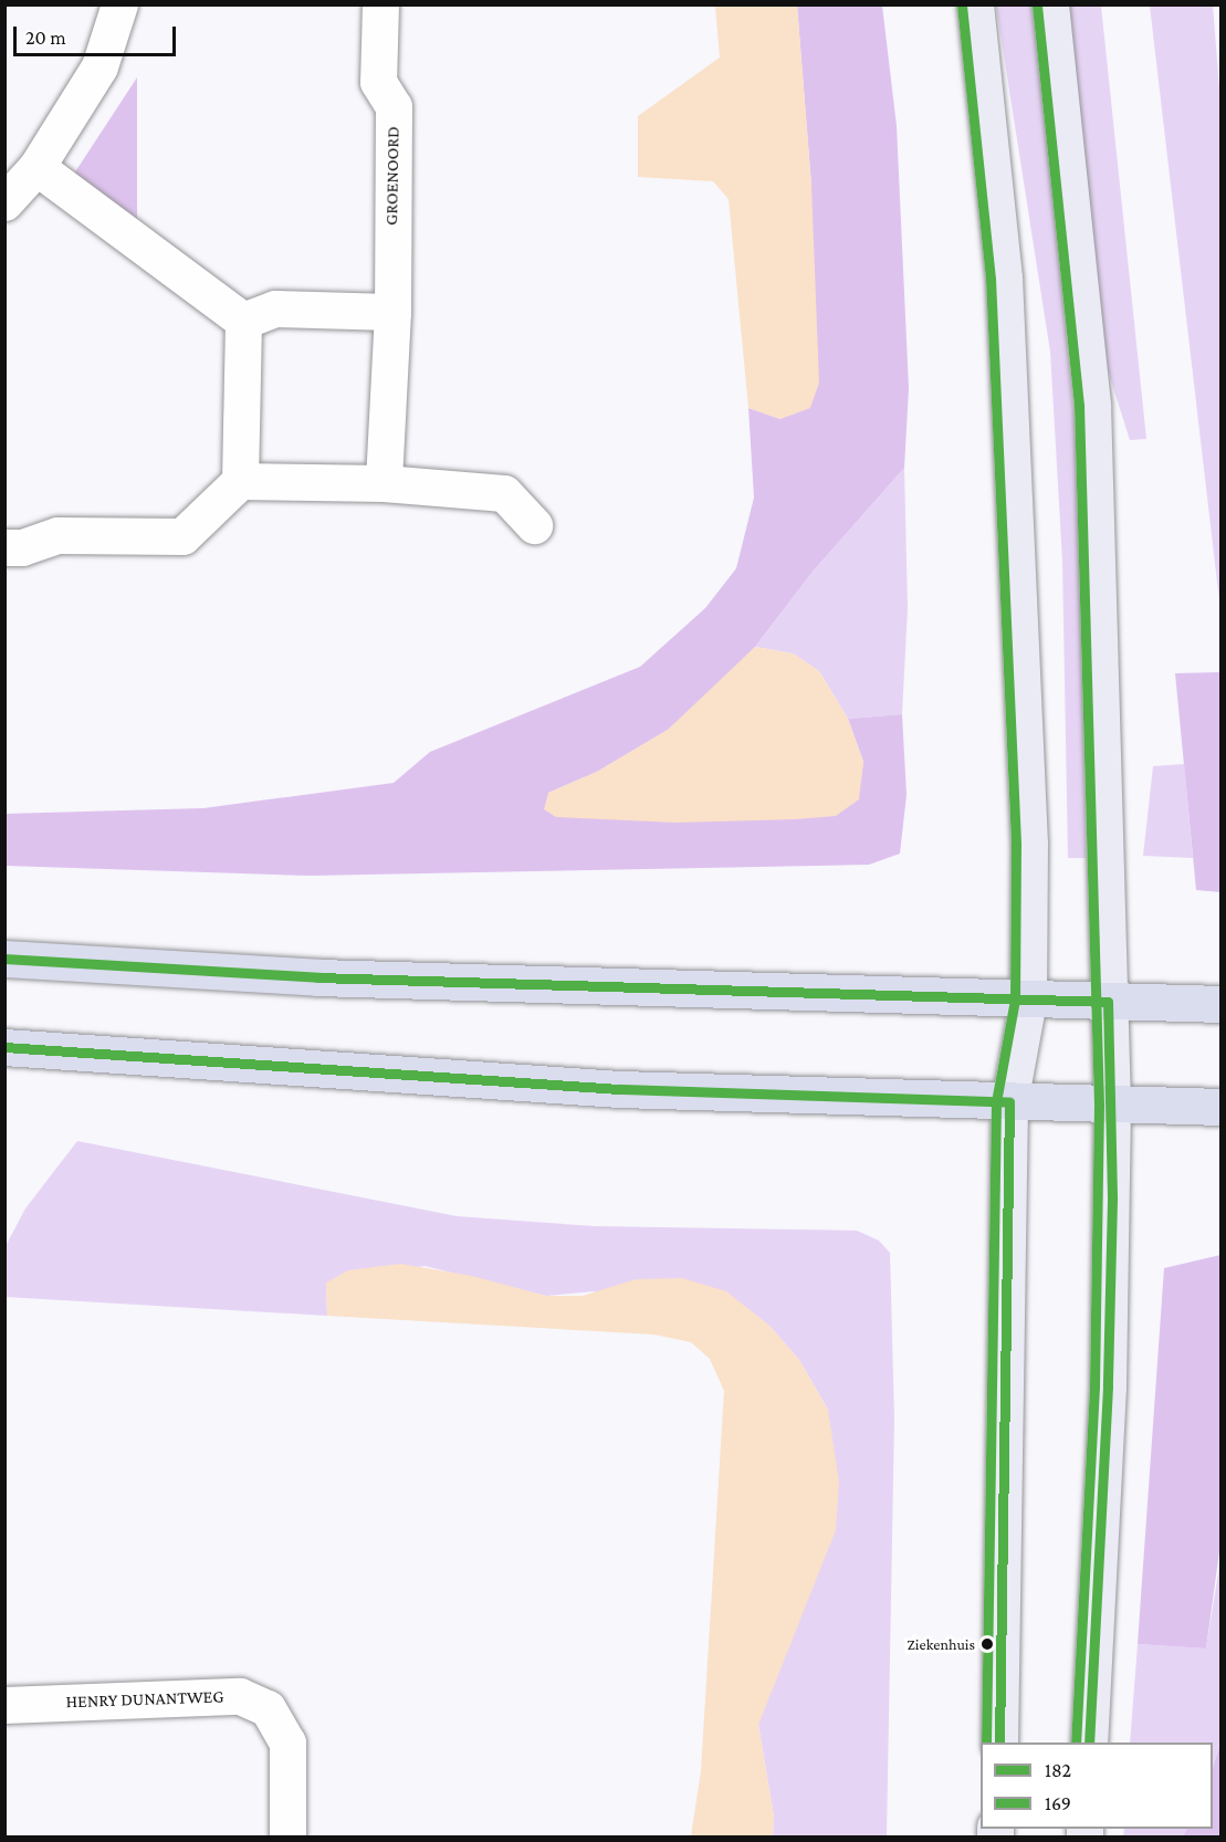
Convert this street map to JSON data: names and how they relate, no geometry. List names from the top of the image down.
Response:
{
  "streets": {
    "street": ["GROENOORD", "HENRY DUNANTWEG"]
  },
  "places": ["Ziekenhuis"],
  "lines": ["transit line 169", "transit line 182"],
  "legend": ["182", "169"],
  "scale_bar": "20 m"
}
